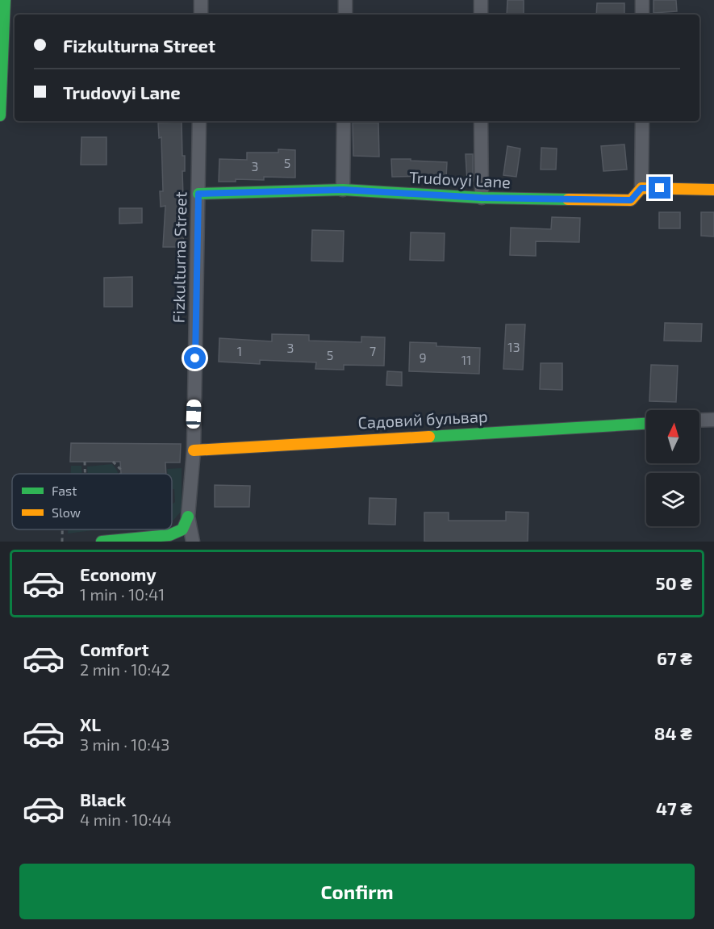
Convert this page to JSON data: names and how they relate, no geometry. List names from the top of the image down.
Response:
{
  "streets": {
    "street": ["Trudovyi Lane", "Fizkulturna Street", "Садовий бульвар"]
  },
  "crossings": [
    ["Trudovyi Lane", "Fizkulturna Street"],
    ["Fizkulturna Street", "Садовий бульвар"]
  ],
  "house_numbers": [
    "5",
    "3",
    "13",
    "3",
    "1",
    "7",
    "5",
    "9",
    "11"
  ],
  "legend": ["Fast", "Slow"],
  "north": "top",
  "page": {
    "banner": ["Fizkulturna Street", "Trudovyi Lane"],
    "list": [
      {
        "name": "Economy",
        "note": "1 min · 10:41",
        "value": "50 ₴"
      },
      {
        "name": "Comfort",
        "note": "2 min · 10:42",
        "value": "67 ₴"
      },
      {
        "name": "XL",
        "note": "3 min · 10:43",
        "value": "84 ₴"
      },
      {
        "name": "Black",
        "note": "4 min · 10:44",
        "value": "47 ₴"
      }
    ],
    "buttons": "Confirm"
  }
}
